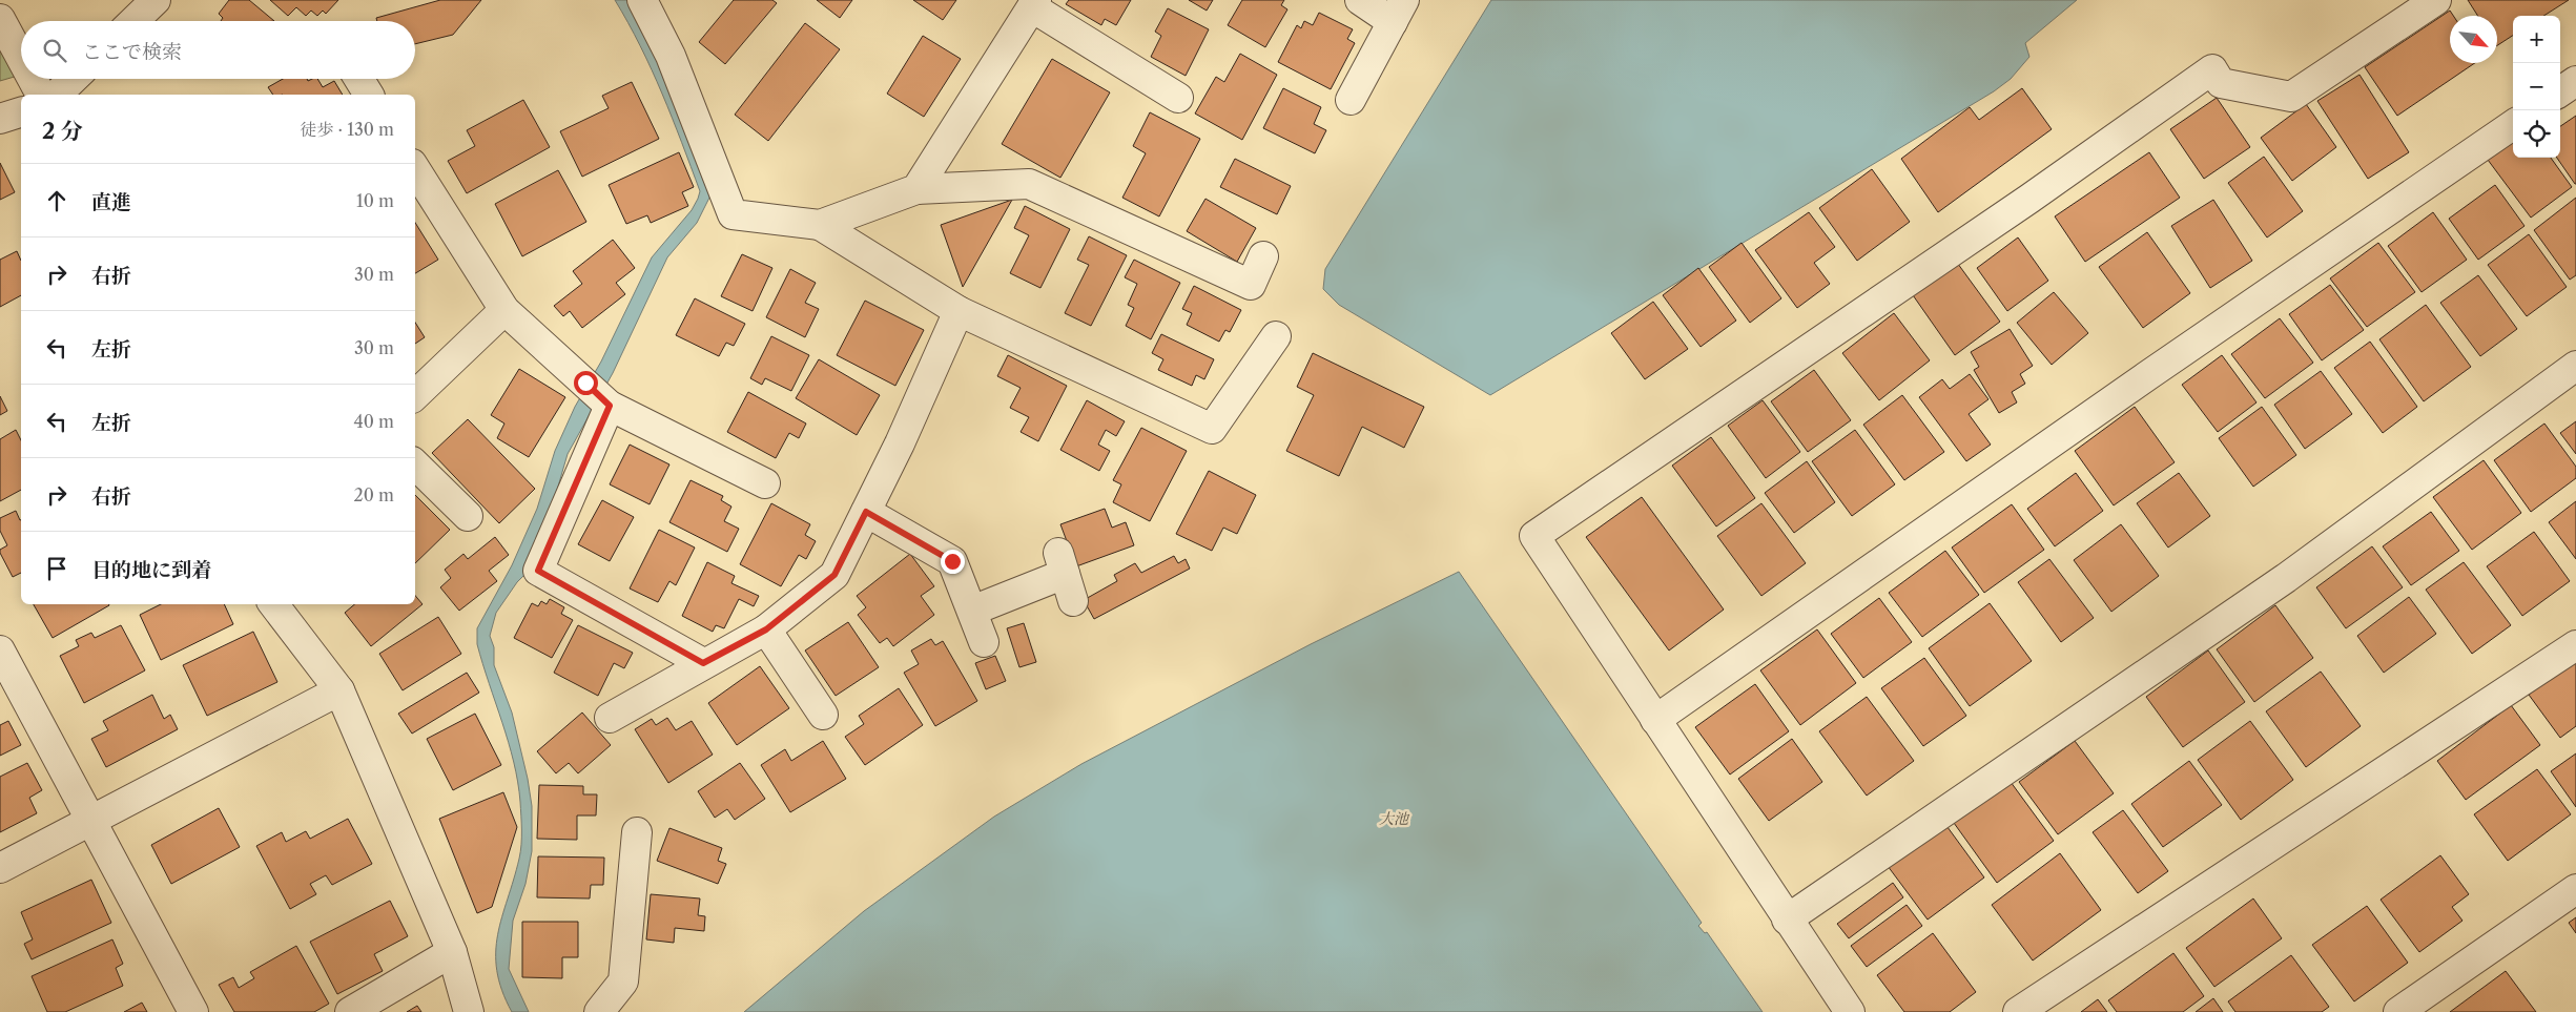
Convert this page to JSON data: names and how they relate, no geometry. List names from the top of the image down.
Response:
{
  "water": ["大池"],
  "north": "bottom right",
  "page": {
    "map_buttons": ["+", "−"],
    "search": "ここで検索",
    "heading": ["2 分", "徒歩 · 130 m"],
    "list": [
      ["直進", "10 m"],
      ["右折", "30 m"],
      ["左折", "30 m"],
      ["左折", "40 m"],
      ["右折", "20 m"],
      "目的地に到着"
    ]
  }
}
